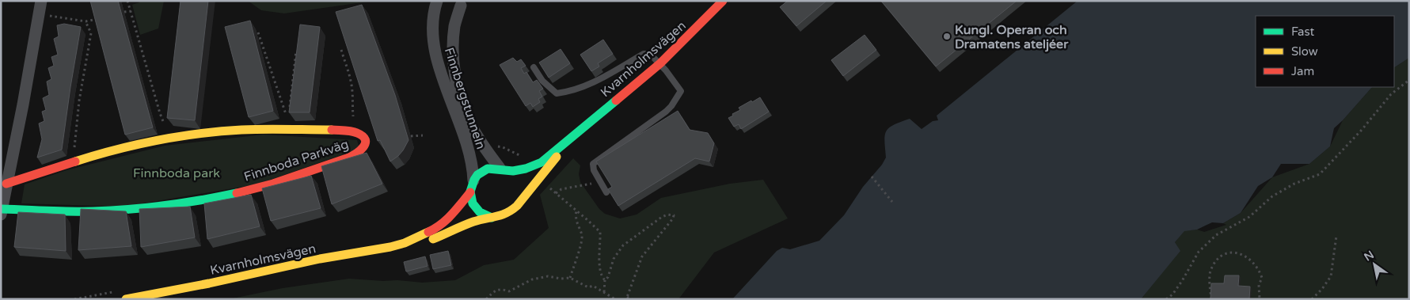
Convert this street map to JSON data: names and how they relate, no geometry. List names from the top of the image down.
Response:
{
  "streets": {
    "street": ["Kvarnholmsvägen", "Finnbergstunneln", "Finnboda Parkväg"]
  },
  "crossings": [
    ["Kvarnholmsvägen", "Finnbergstunneln"]
  ],
  "parks": ["Finnboda park"],
  "places": ["Kungl. Operan och Dramatens ateljéer"],
  "legend": ["Fast", "Slow", "Jam"],
  "north": "top left"
}
